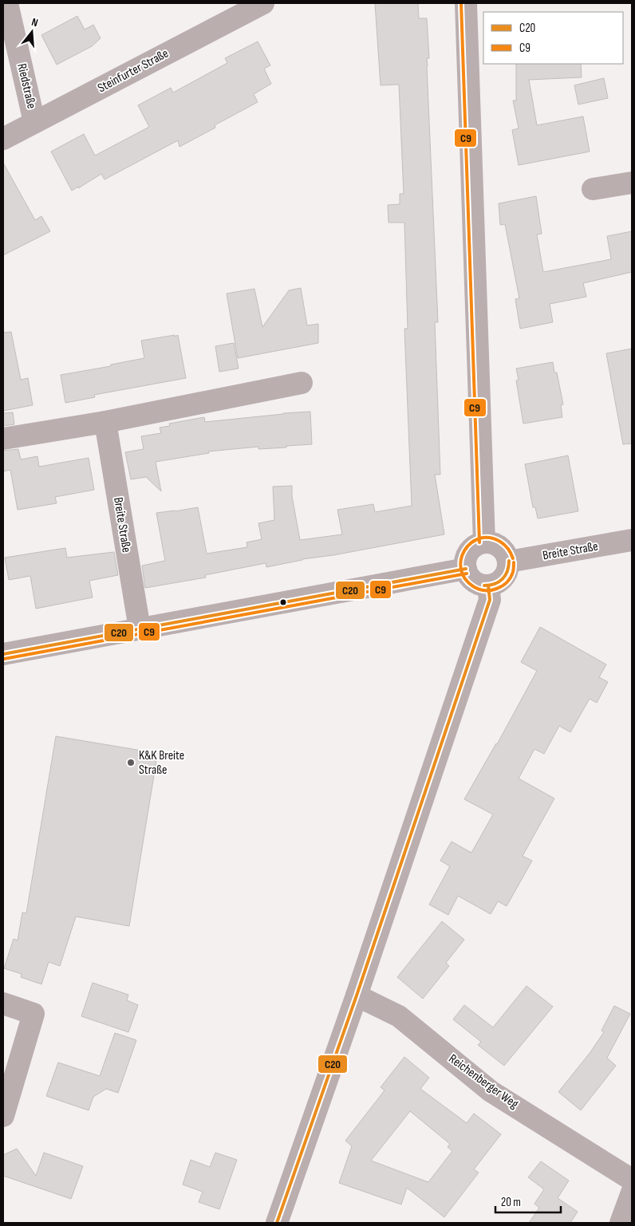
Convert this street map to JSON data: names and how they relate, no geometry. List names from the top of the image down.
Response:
{
  "streets": {
    "street": [
      "Steinfurter Straße",
      "Riedstraße",
      "Breite Straße",
      "Reichenberger Weg"
    ]
  },
  "crossings": [
    ["Steinfurter Straße", "Riedstraße"]
  ],
  "places": ["K&K Breite Straße"],
  "lines": ["transit line C9", "transit line C20"],
  "legend": ["C20", "C9"],
  "scale_bar": "20 m",
  "north": "top"
}
